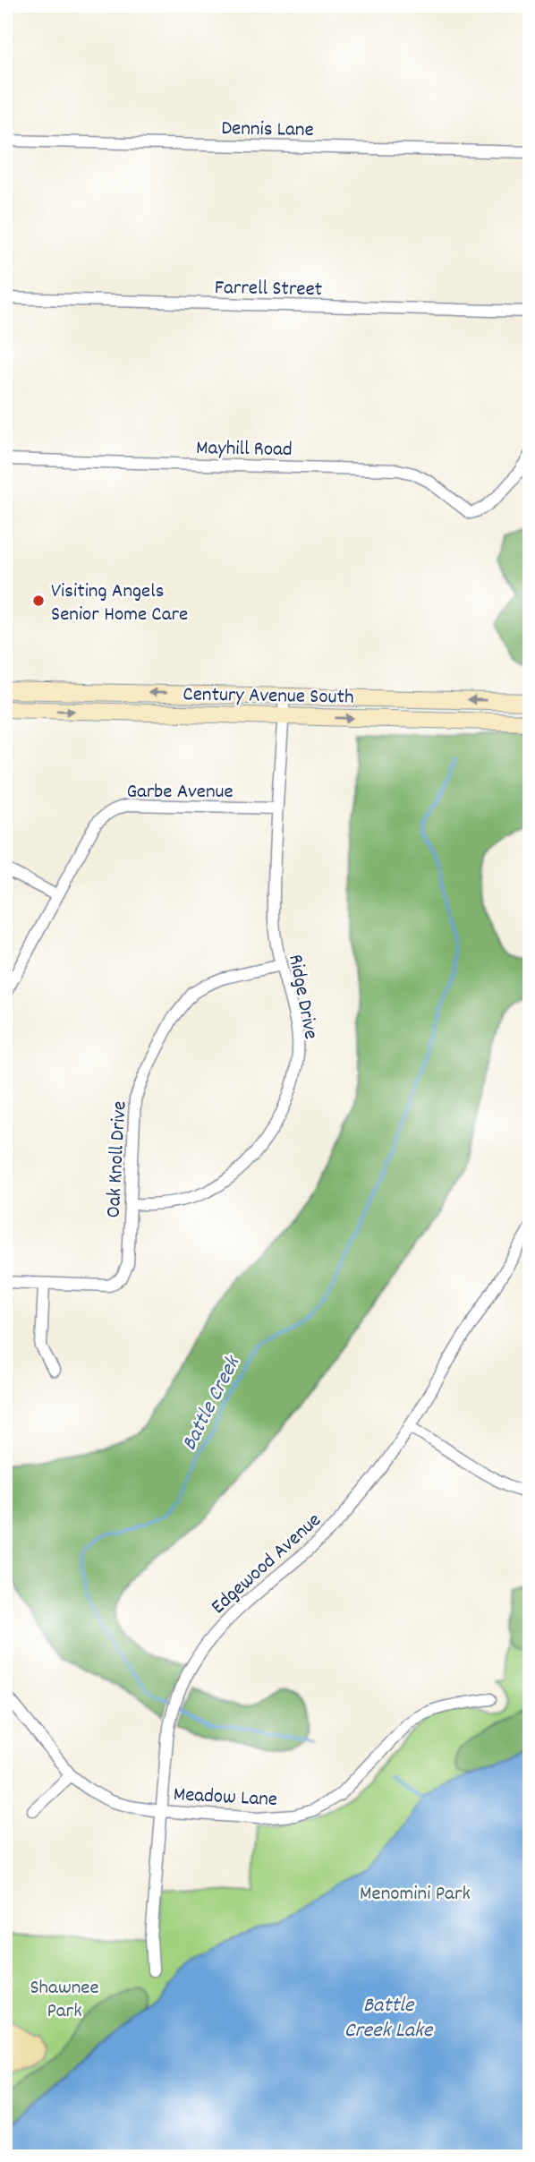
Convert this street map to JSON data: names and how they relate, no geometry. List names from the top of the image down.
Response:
{
  "streets": {
    "main road": ["Century Avenue South"],
    "street": [
      "Dennis Lane",
      "Farrell Street",
      "Mayhill Road",
      "Garbe Avenue",
      "Ridge Drive",
      "Oak Knoll Drive",
      "Edgewood Avenue",
      "Meadow Lane"
    ]
  },
  "crossings": [
    ["Century Avenue South", "Ridge Drive"],
    ["Garbe Avenue", "Ridge Drive"],
    ["Ridge Drive", "Oak Knoll Drive"],
    ["Edgewood Avenue", "Meadow Lane"]
  ],
  "water": ["Battle Creek", "Battle Creek Lake"],
  "parks": ["Menomini Park", "Shawnee Park"],
  "places": ["Visiting Angels Senior Home Care"]
}
